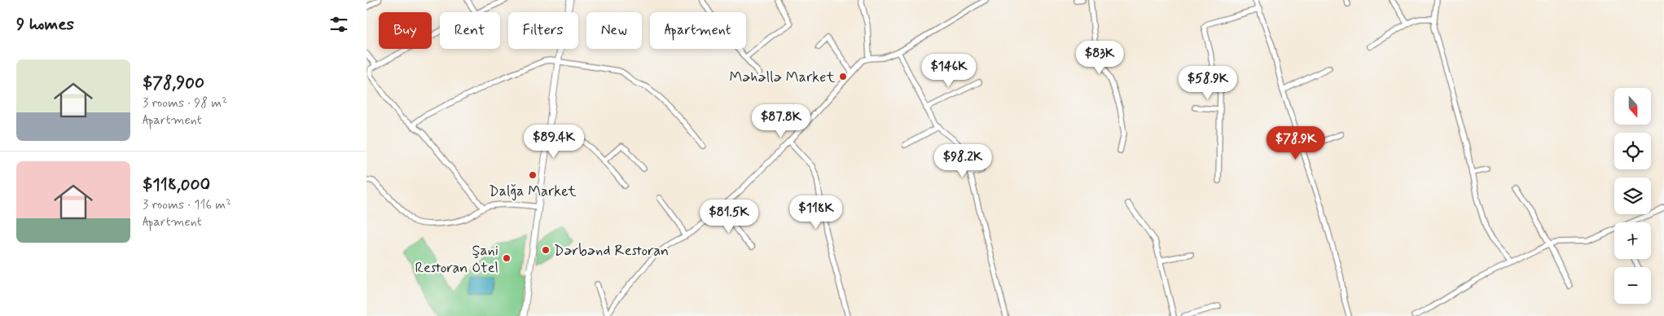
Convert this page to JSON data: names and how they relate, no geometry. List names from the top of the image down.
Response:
{
  "places": [
    "Məhəllə Market",
    "Dalğa Market",
    "Dərbənd Restoran",
    "Şani Restoran Otel"
  ],
  "north": "bottom",
  "page": {
    "heading": "9 homes",
    "chip": [
      "Buy",
      "Rent",
      "Filters",
      "New",
      "Apartment"
    ],
    "price": [
      "$83K",
      "$146K",
      "$58.9K",
      "$87.8K",
      "$89.4K",
      "$78.9K",
      "$98.2K",
      "$118K",
      "$81.5K"
    ],
    "list": [
      {
        "name": "$78,900",
        "note": "3 rooms · 98 m² · Apartment"
      },
      {
        "name": "$118,000",
        "note": "3 rooms · 116 m² · Apartment"
      }
    ],
    "map_buttons": ["+", "−"]
  }
}
